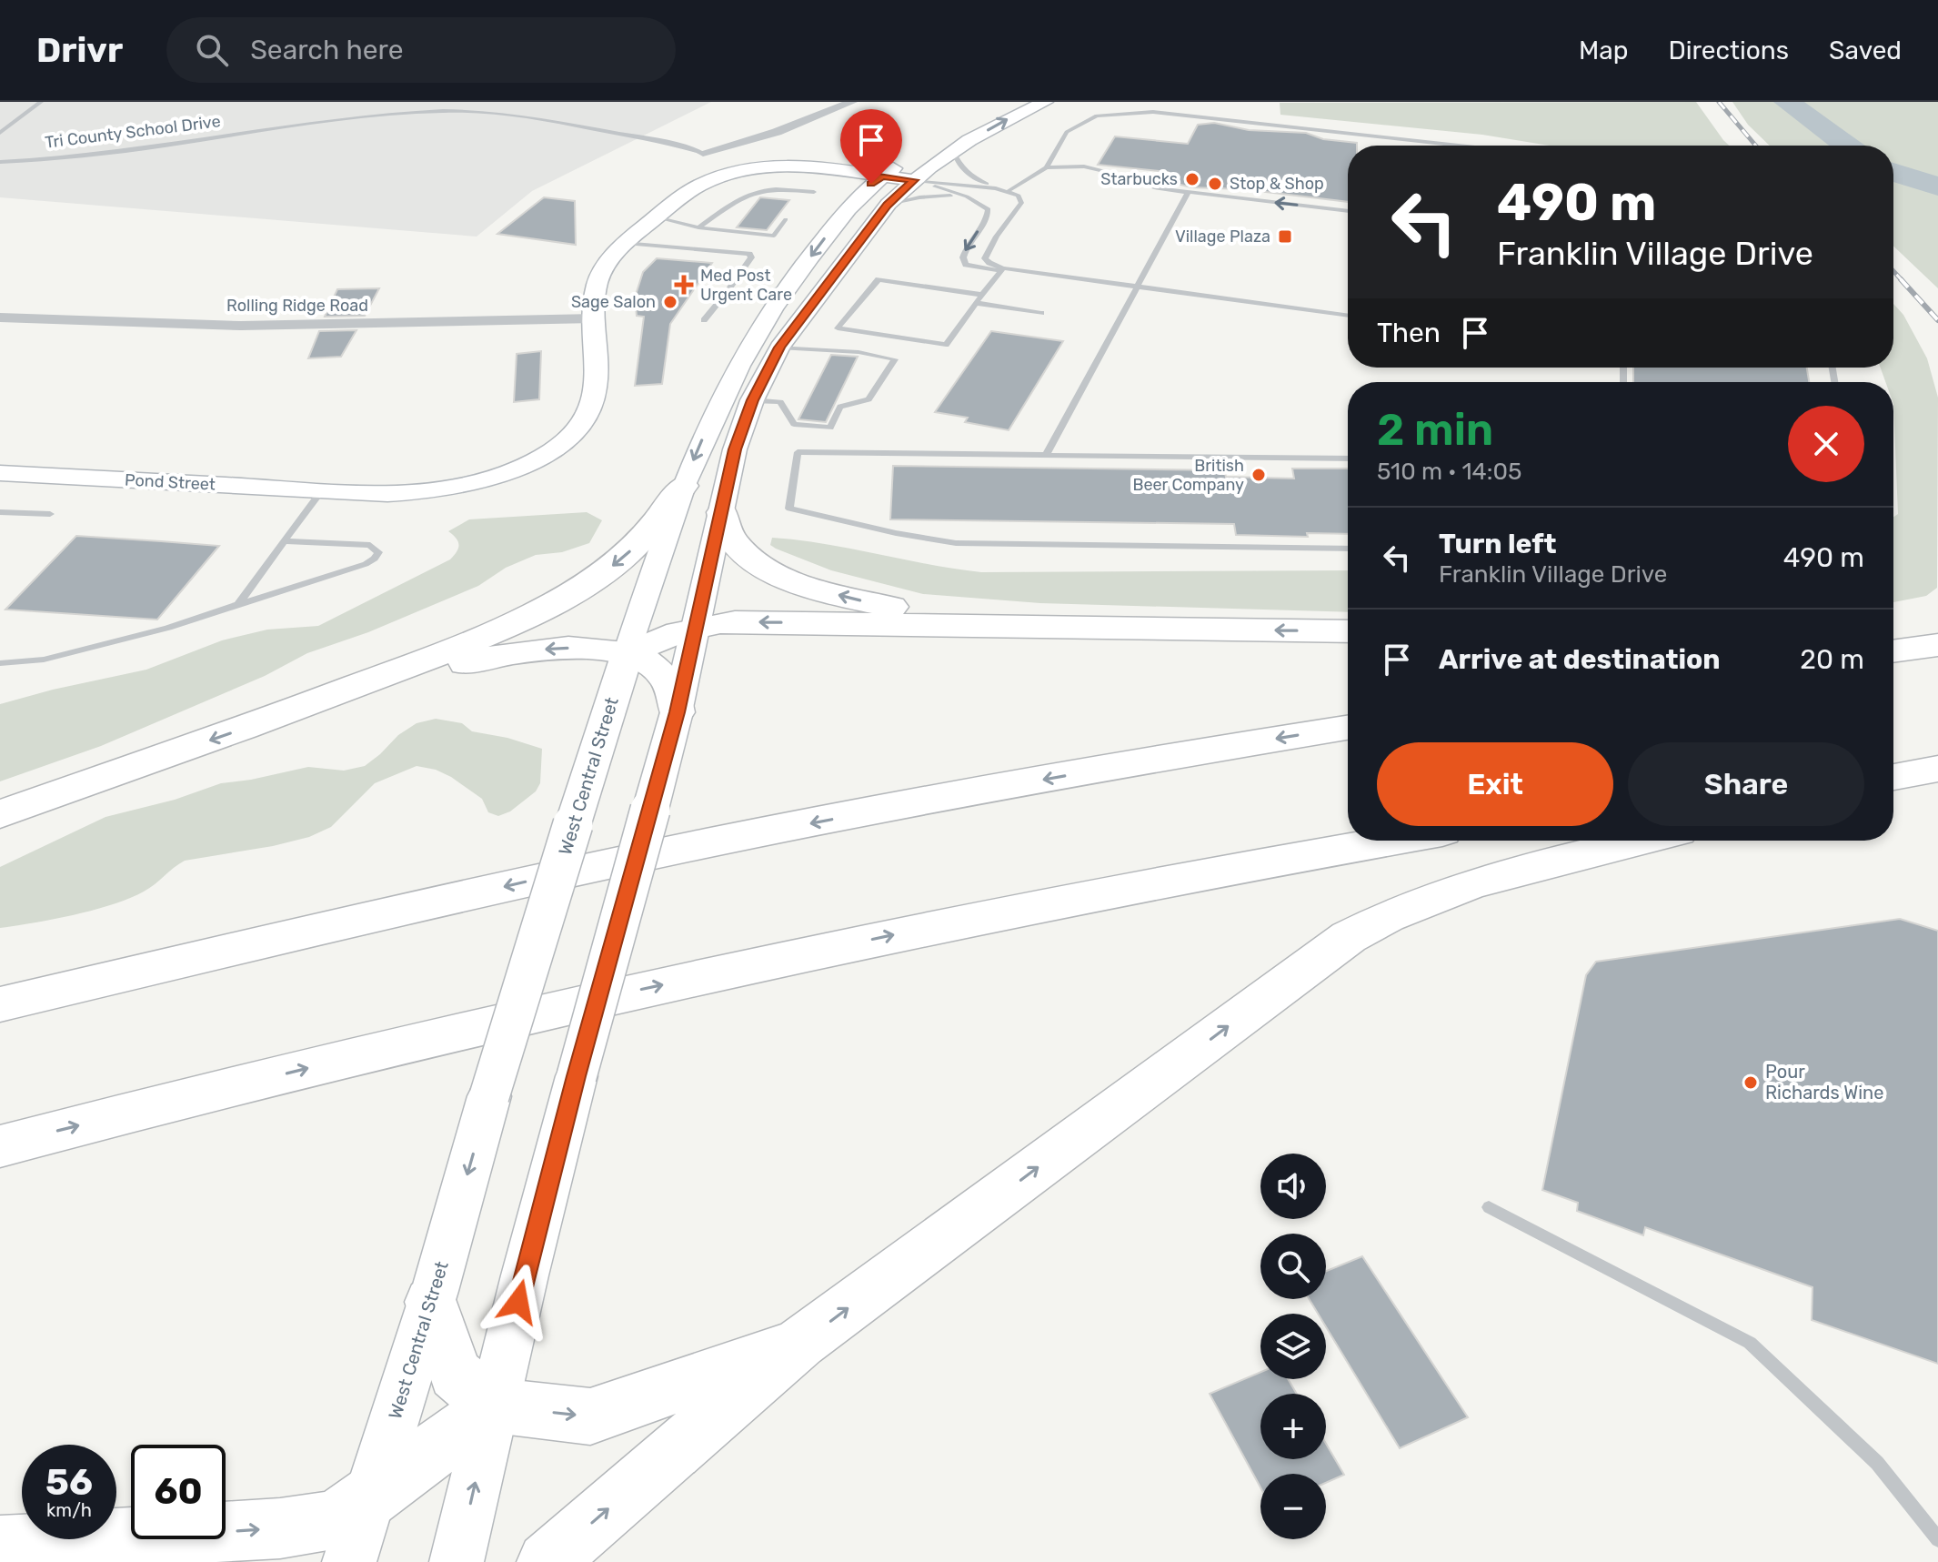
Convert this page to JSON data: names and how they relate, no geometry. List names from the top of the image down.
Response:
{
  "streets": {
    "main road": ["Pond Street", "West Central Street"],
    "street": ["Tri County School Drive", "Rolling Ridge Road"]
  },
  "crossings": [
    ["Tri County School Drive", "Pond Street"],
    ["Rolling Ridge Road", "Pond Street"],
    ["Pond Street", "West Central Street"]
  ],
  "places": {
    "other": [
      "Starbucks",
      "Stop & Shop",
      "Sage Salon",
      "British Beer Company",
      "Pour Richards Wine"
    ],
    "transit": ["Village Plaza"],
    "health": ["Med Post Urgent Care"]
  },
  "page": {
    "header": "Drivr",
    "search": "Search here",
    "nav": ["Map", "Directions", "Saved"],
    "turn": ["490 m", "Franklin Village Drive"],
    "then": "Then",
    "heading": ["2 min", "510 m · 14:05"],
    "list": [
      {
        "name": "Turn left",
        "note": "Franklin Village Drive",
        "value": "490 m"
      },
      {
        "name": "Arrive at destination",
        "value": "20 m"
      }
    ],
    "buttons": ["Exit", "Share"],
    "map_buttons": ["+", "−"],
    "speed": "56 km/h",
    "limit": "60"
  }
}
